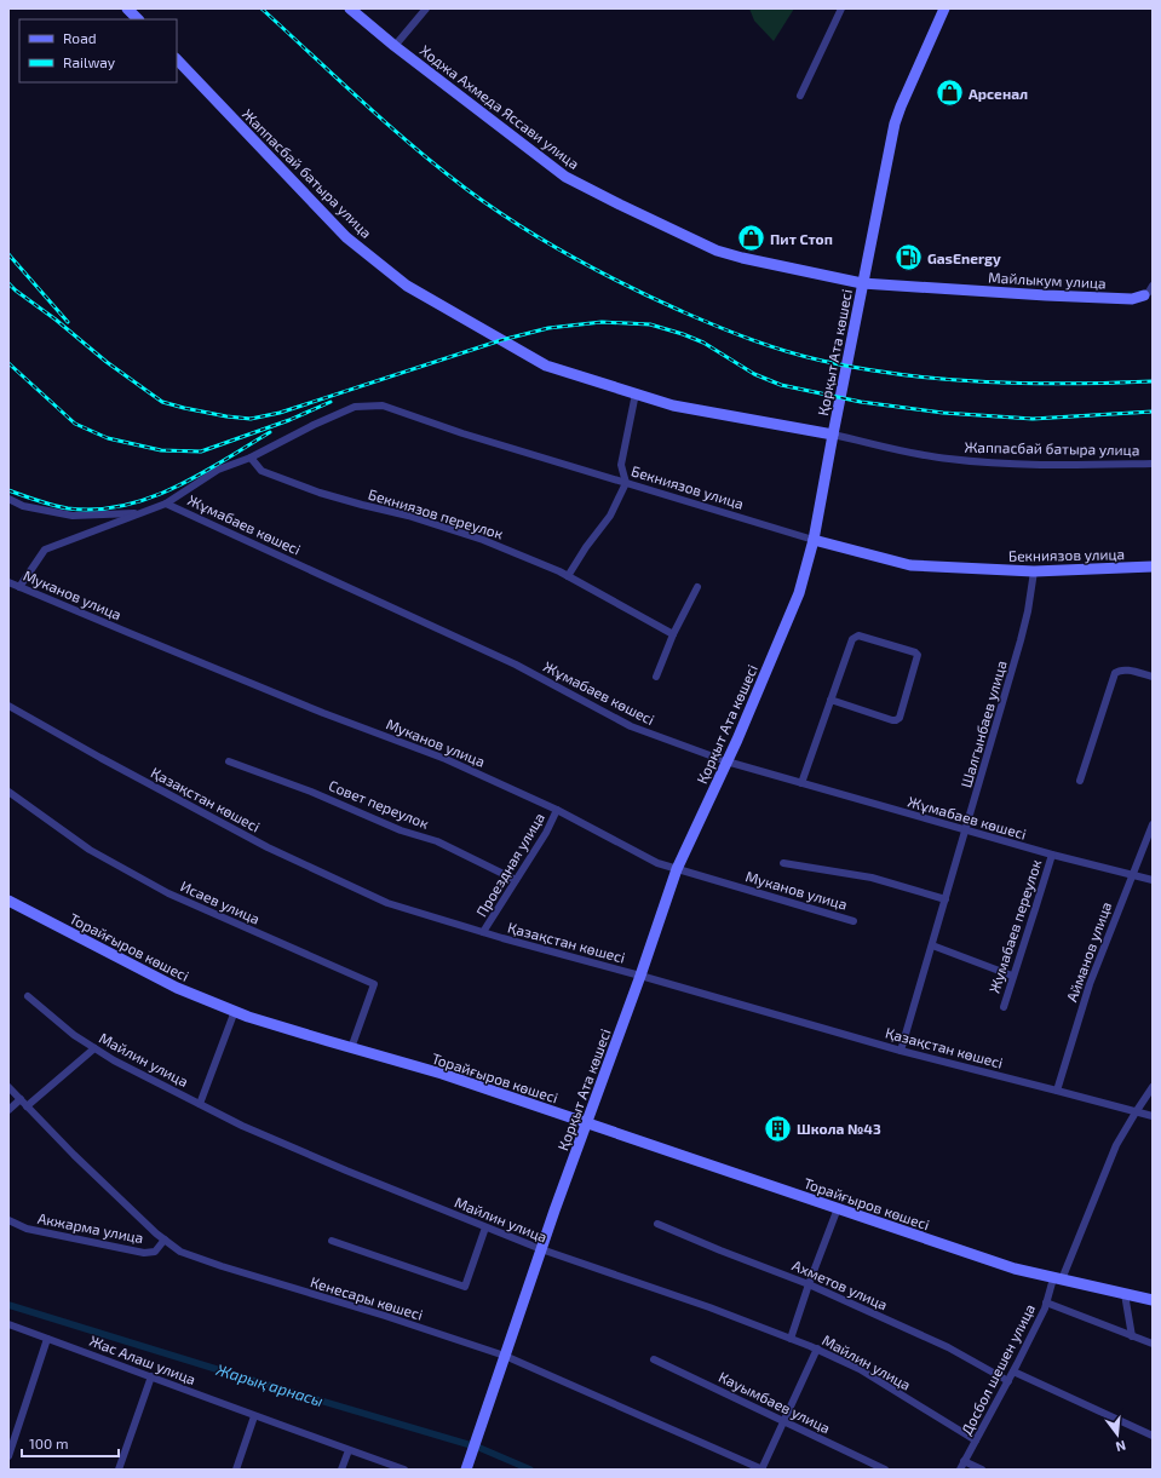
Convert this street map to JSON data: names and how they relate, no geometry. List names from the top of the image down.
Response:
{
  "streets": {
    "street": [
      "Ходжа Ахмеда Яссави улица",
      "Жаппасбай батыра улица",
      "Майлыкум улица",
      "Қорқыт Ата көшесі",
      "Бекниязов улица",
      "Бекниязов переулок",
      "Жұмабаев көшесі",
      "Муканов улица",
      "Шалгынбаев улица",
      "Қазақстан көшесі",
      "Совет переулок",
      "Проездная улица",
      "Исаев улица",
      "Жумабаев переулок",
      "Торайғыров көшесі",
      "Айманов улица",
      "Майлин улица",
      "Акжарма улица",
      "Ахметов улица",
      "Кенесары көшесі",
      "Жас Алаш улица",
      "Досбол шешен улица",
      "Кауымбаев улица"
    ]
  },
  "crossings": [
    ["Ходжа Ахмеда Яссави улица", "Майлыкум улица"],
    ["Ходжа Ахмеда Яссави улица", "Қорқыт Ата көшесі"],
    ["Жаппасбай батыра улица", "Қорқыт Ата көшесі"],
    ["Майлыкум улица", "Қорқыт Ата көшесі"],
    ["Қорқыт Ата көшесі", "Бекниязов улица"],
    ["Қорқыт Ата көшесі", "Жұмабаев көшесі"],
    ["Қорқыт Ата көшесі", "Муканов улица"],
    ["Қорқыт Ата көшесі", "Қазақстан көшесі"],
    ["Қорқыт Ата көшесі", "Торайғыров көшесі"],
    ["Қорқыт Ата көшесі", "Майлин улица"],
    ["Қорқыт Ата көшесі", "Кенесары көшесі"],
    ["Бекниязов улица", "Бекниязов переулок"],
    ["Бекниязов улица", "Жұмабаев көшесі"],
    ["Бекниязов улица", "Муканов улица"],
    ["Бекниязов улица", "Шалгынбаев улица"],
    ["Жұмабаев көшесі", "Шалгынбаев улица"],
    ["Жұмабаев көшесі", "Жумабаев переулок"],
    ["Жұмабаев көшесі", "Айманов улица"],
    ["Муканов улица", "Проездная улица"],
    ["Шалгынбаев улица", "Қазақстан көшесі"],
    ["Қазақстан көшесі", "Проездная улица"],
    ["Қазақстан көшесі", "Айманов улица"],
    ["Қазақстан көшесі", "Досбол шешен улица"],
    ["Совет переулок", "Проездная улица"],
    ["Исаев улица", "Торайғыров көшесі"],
    ["Торайғыров көшесі", "Досбол шешен улица"],
    ["Майлин улица", "Досбол шешен улица"],
    ["Акжарма улица", "Кенесары көшесі"],
    ["Ахметов улица", "Досбол шешен улица"]
  ],
  "water": ["Жарық арнасы"],
  "places": {
    "shop": ["Арсенал", "Пит Стоп"],
    "fuel station": ["GasEnergy"],
    "building": ["Школа №43"]
  },
  "legend": ["Road", "Railway"],
  "scale_bar": "100 m",
  "north": "bottom"
}
